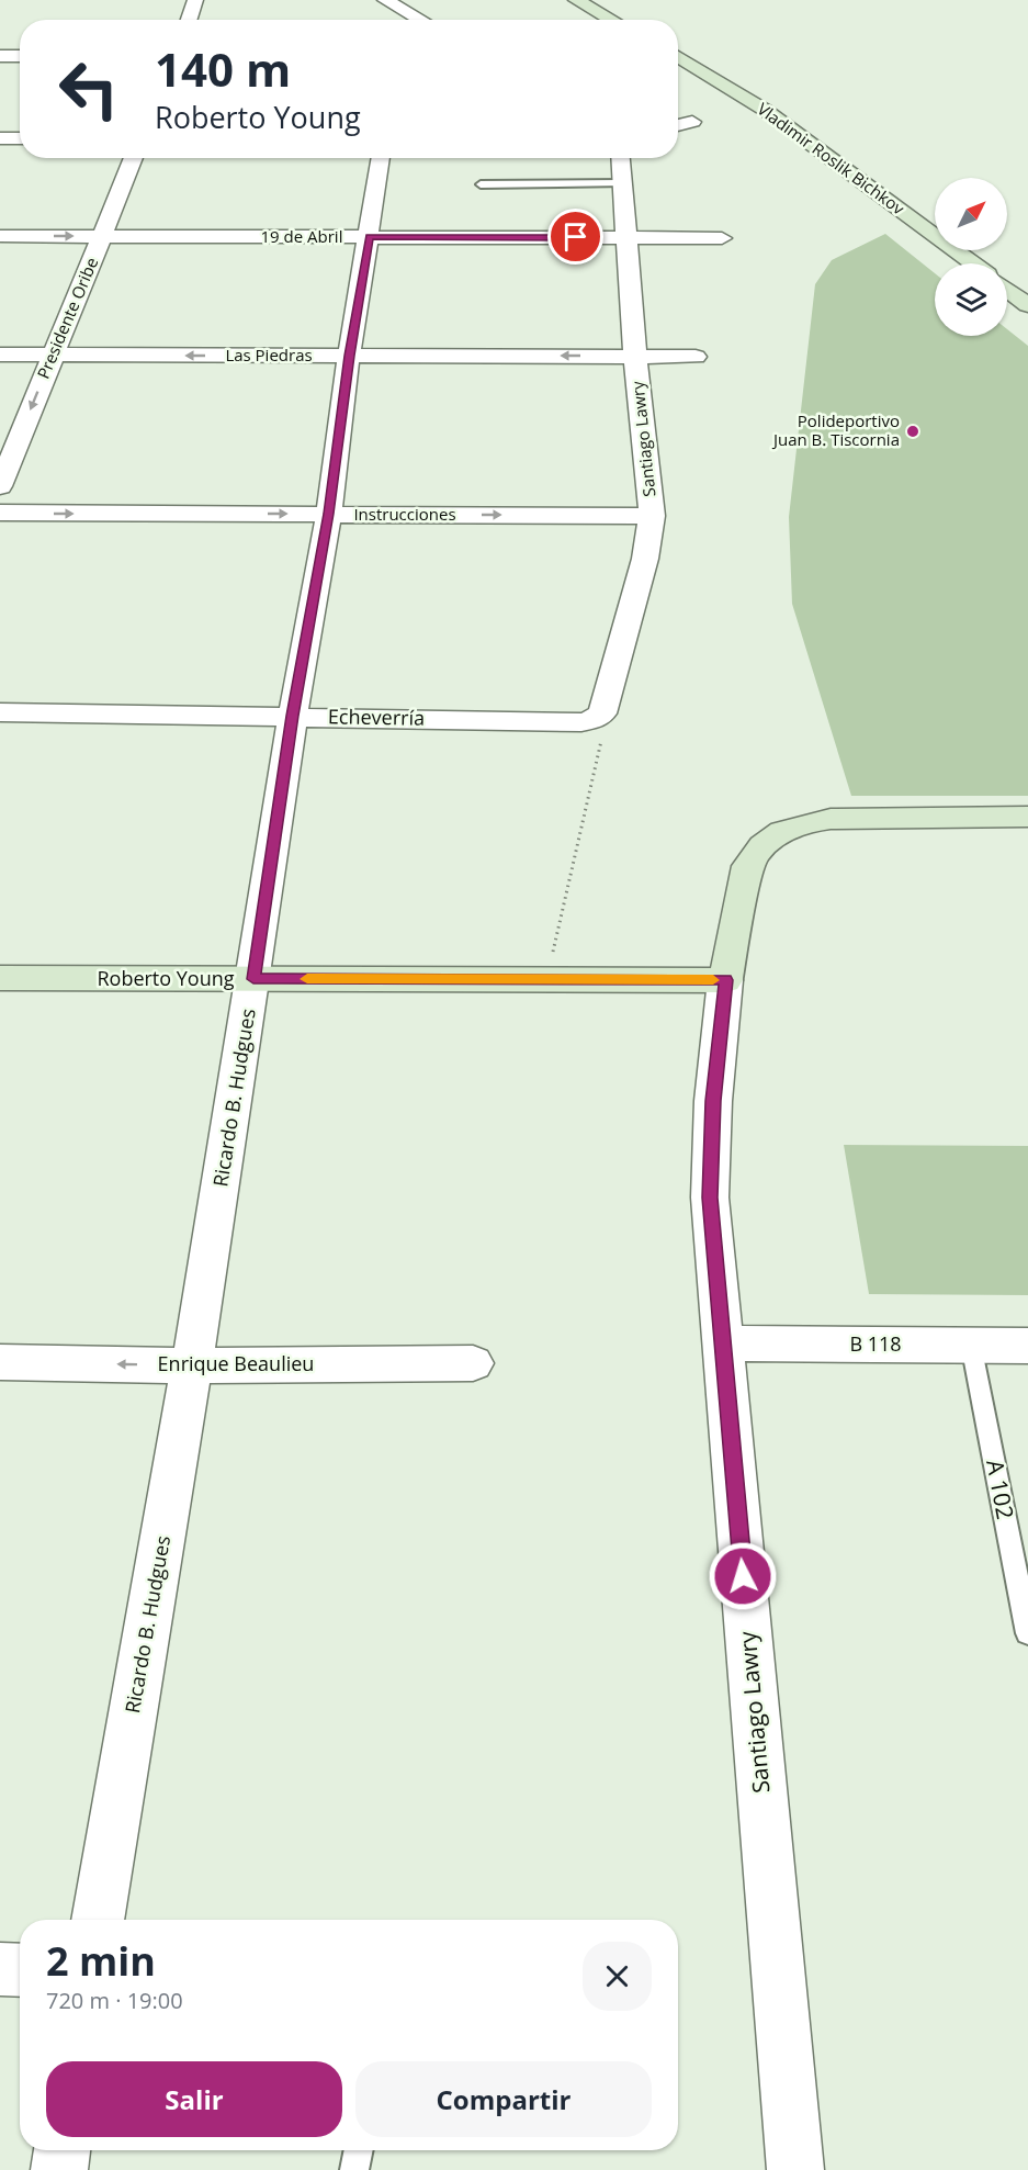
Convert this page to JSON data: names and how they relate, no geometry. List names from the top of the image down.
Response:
{
  "streets": {
    "street": [
      "Vladimir Roslik Bichkov",
      "19 de Abril",
      "Presidente Oribe",
      "Las Piedras",
      "Santiago Lawry",
      "Instrucciones",
      "Echeverría",
      "Roberto Young",
      "Ricardo B. Hudgues",
      "B 118",
      "Enrique Beaulieu"
    ],
    "lane": ["A 102"]
  },
  "crossings": [
    ["19 de Abril", "Presidente Oribe"],
    ["19 de Abril", "Santiago Lawry"],
    ["19 de Abril", "Ricardo B. Hudgues"],
    ["Presidente Oribe", "Las Piedras"],
    ["Las Piedras", "Santiago Lawry"],
    ["Las Piedras", "Ricardo B. Hudgues"],
    ["Santiago Lawry", "Instrucciones"],
    ["Santiago Lawry", "Echeverría"],
    ["Santiago Lawry", "Roberto Young"],
    ["Santiago Lawry", "B 118"],
    ["Instrucciones", "Ricardo B. Hudgues"],
    ["Echeverría", "Ricardo B. Hudgues"],
    ["Roberto Young", "Ricardo B. Hudgues"],
    ["Ricardo B. Hudgues", "Enrique Beaulieu"],
    ["B 118", "A 102"]
  ],
  "one_way": [
    "Presidente Oribe",
    "Las Piedras",
    "Instrucciones",
    "Enrique Beaulieu"
  ],
  "places": ["Polideportivo Juan B. Tiscornia"],
  "north": "top right",
  "page": {
    "turn": ["140 m", "Roberto Young"],
    "heading": ["2 min", "720 m · 19:00"],
    "buttons": ["Salir", "Compartir"]
  }
}
